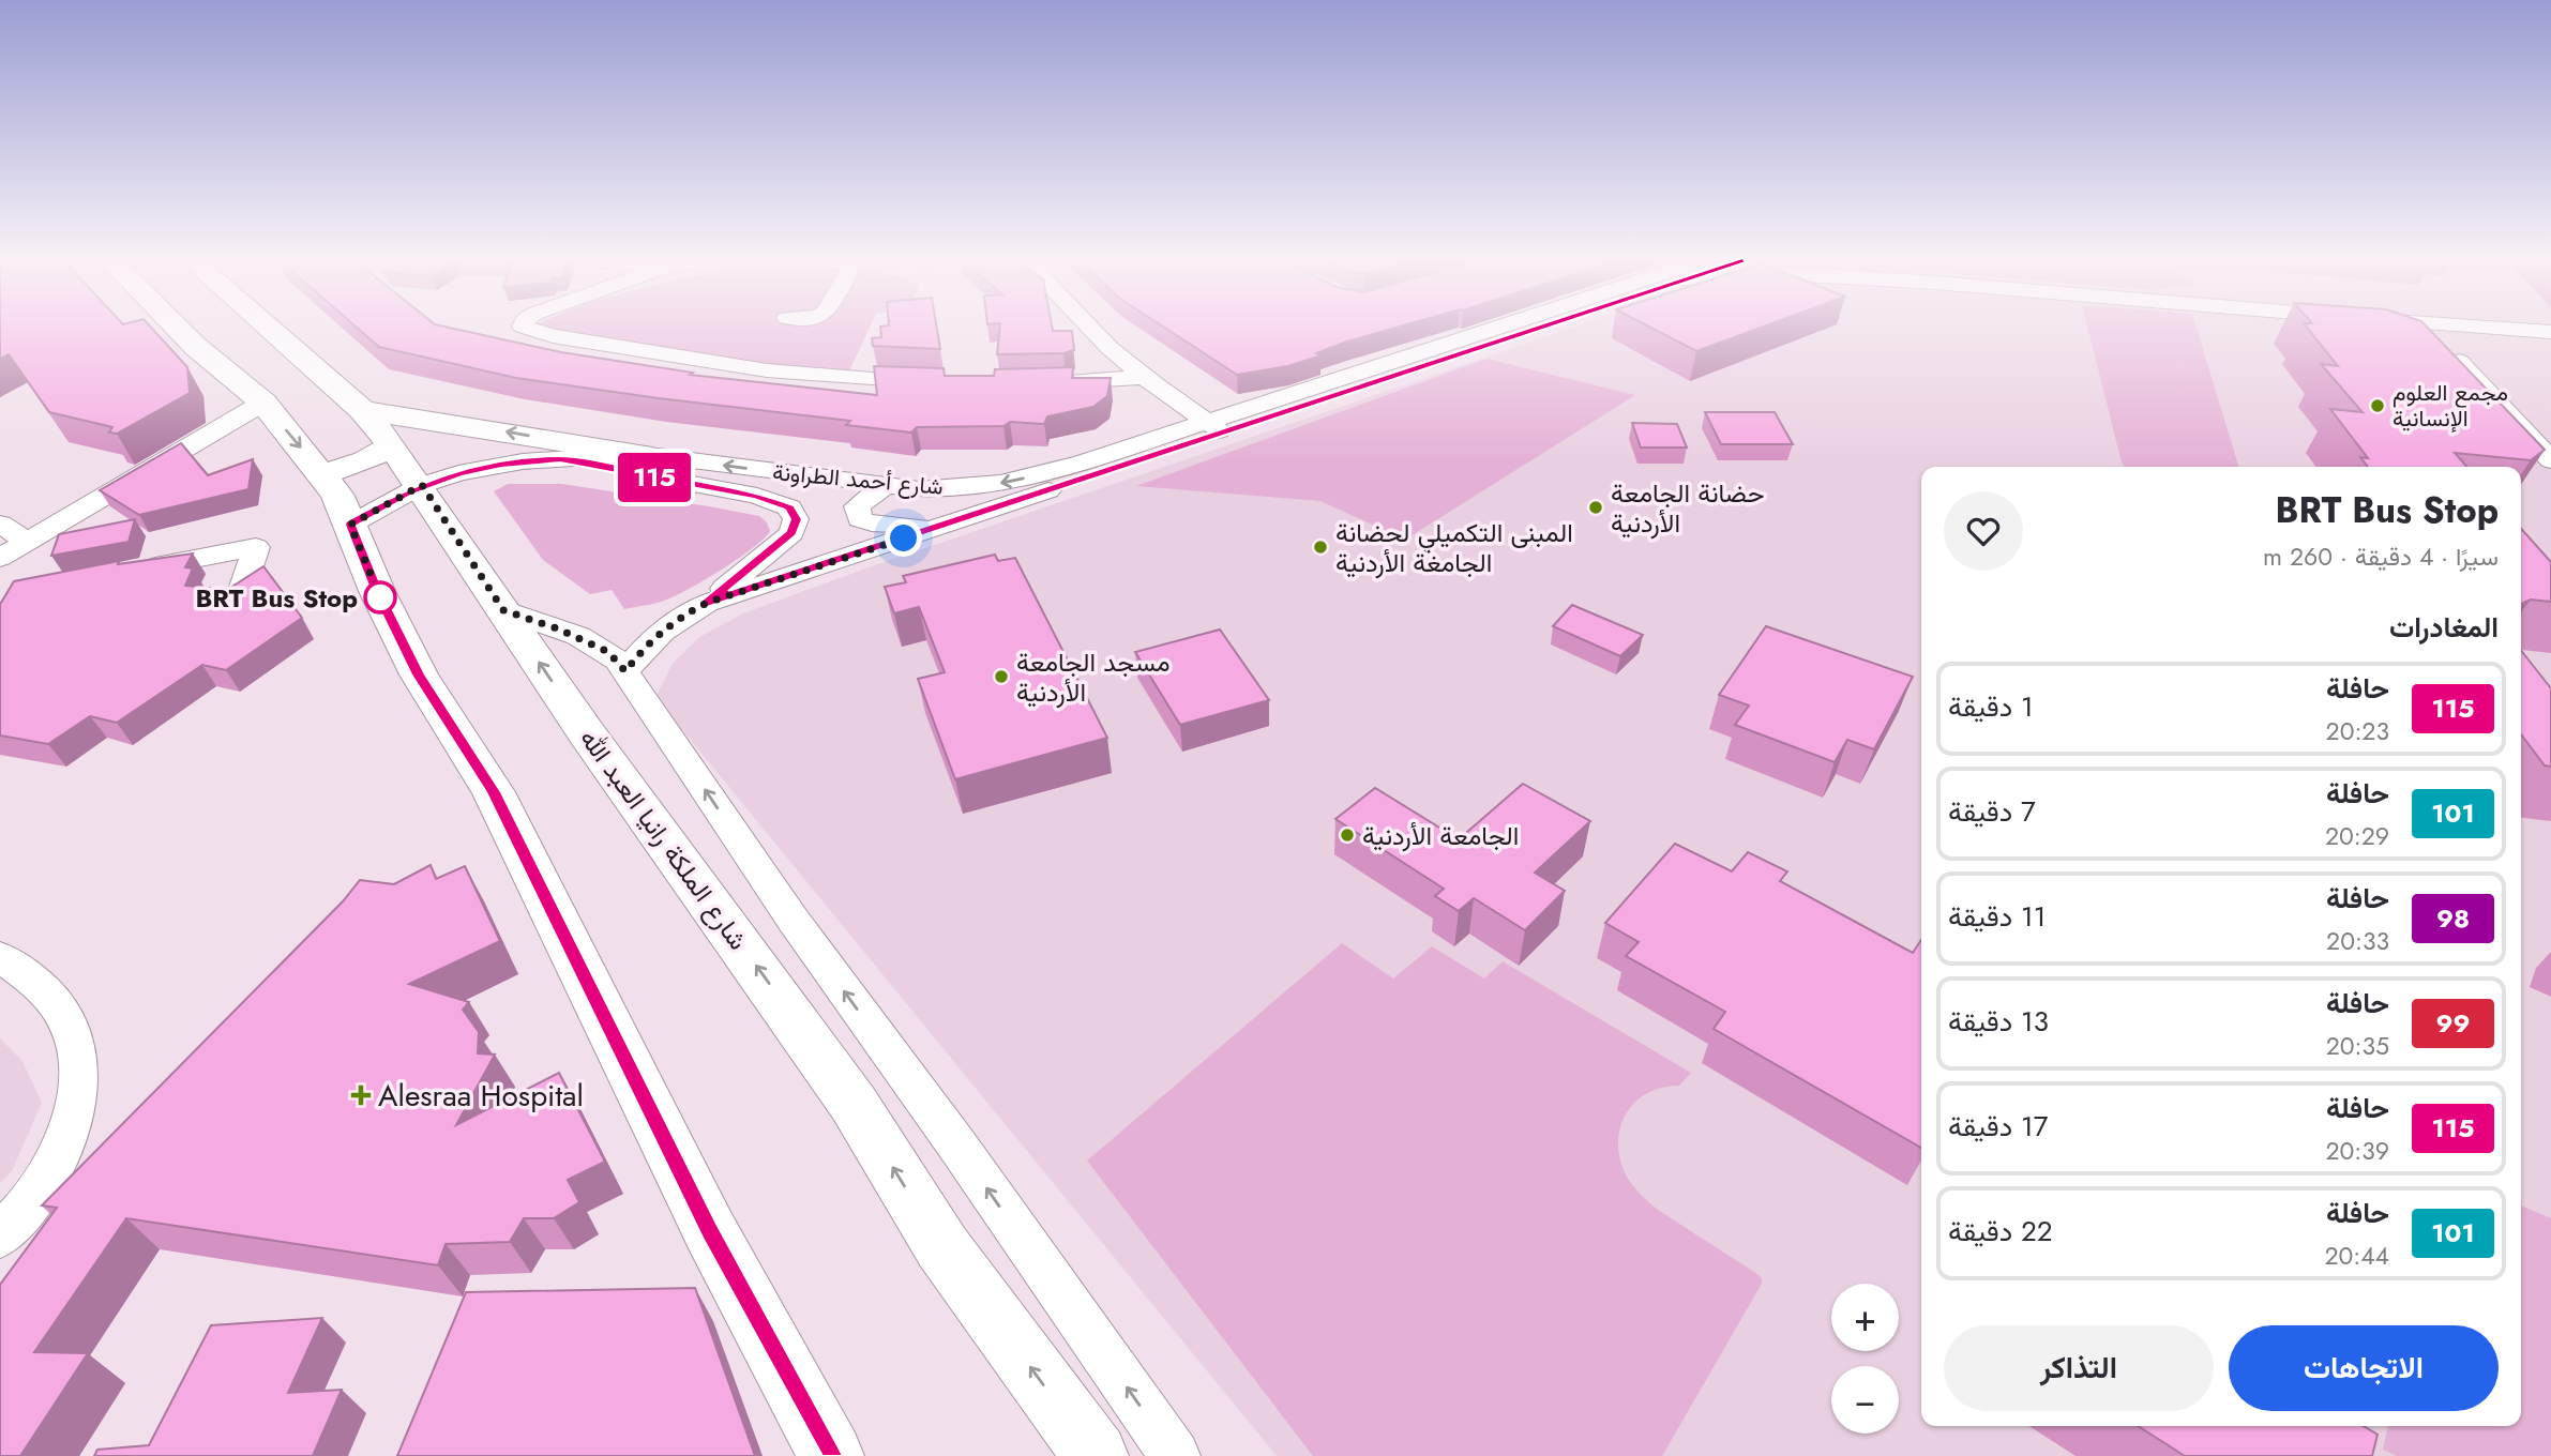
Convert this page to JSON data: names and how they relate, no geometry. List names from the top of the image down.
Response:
{
  "streets": {
    "main road": ["شارع الملكة رانيا العبد الله"],
    "street": ["شارع أحمد الطراونة"]
  },
  "crossings": [
    ["شارع أحمد الطراونة", "شارع الملكة رانيا العبد الله"]
  ],
  "places": {
    "other": [
      "مجمع العلوم الإنسانية",
      "حضانة الجامعة الأردنية",
      "المبنى التكميلي لحضانة الجامغة الأردنية",
      "BRT Bus Stop",
      "مسجد الجامعة الأردنية",
      "الجامعة الأردنية"
    ],
    "health": ["Alesraa Hospital"]
  },
  "lines": ["bus line 115"],
  "page": {
    "on_map": "115",
    "heading": [
      ["BRT Bus Stop", "سيرًا · 4 دقيقة · 260 m"],
      "المغادرات"
    ],
    "list": [
      {
        "mark": "115",
        "name": "حافلة",
        "note": "20:23",
        "value": "1 دقيقة"
      },
      {
        "mark": "101",
        "name": "حافلة",
        "note": "20:29",
        "value": "7 دقيقة"
      },
      {
        "mark": "98",
        "name": "حافلة",
        "note": "20:33",
        "value": "11 دقيقة"
      },
      {
        "mark": "99",
        "name": "حافلة",
        "note": "20:35",
        "value": "13 دقيقة"
      },
      {
        "mark": "115",
        "name": "حافلة",
        "note": "20:39",
        "value": "17 دقيقة"
      },
      {
        "mark": "101",
        "name": "حافلة",
        "note": "20:44",
        "value": "22 دقيقة"
      }
    ],
    "map_buttons": ["+", "−"],
    "buttons": ["الاتجاهات", "التذاكر"]
  }
}
